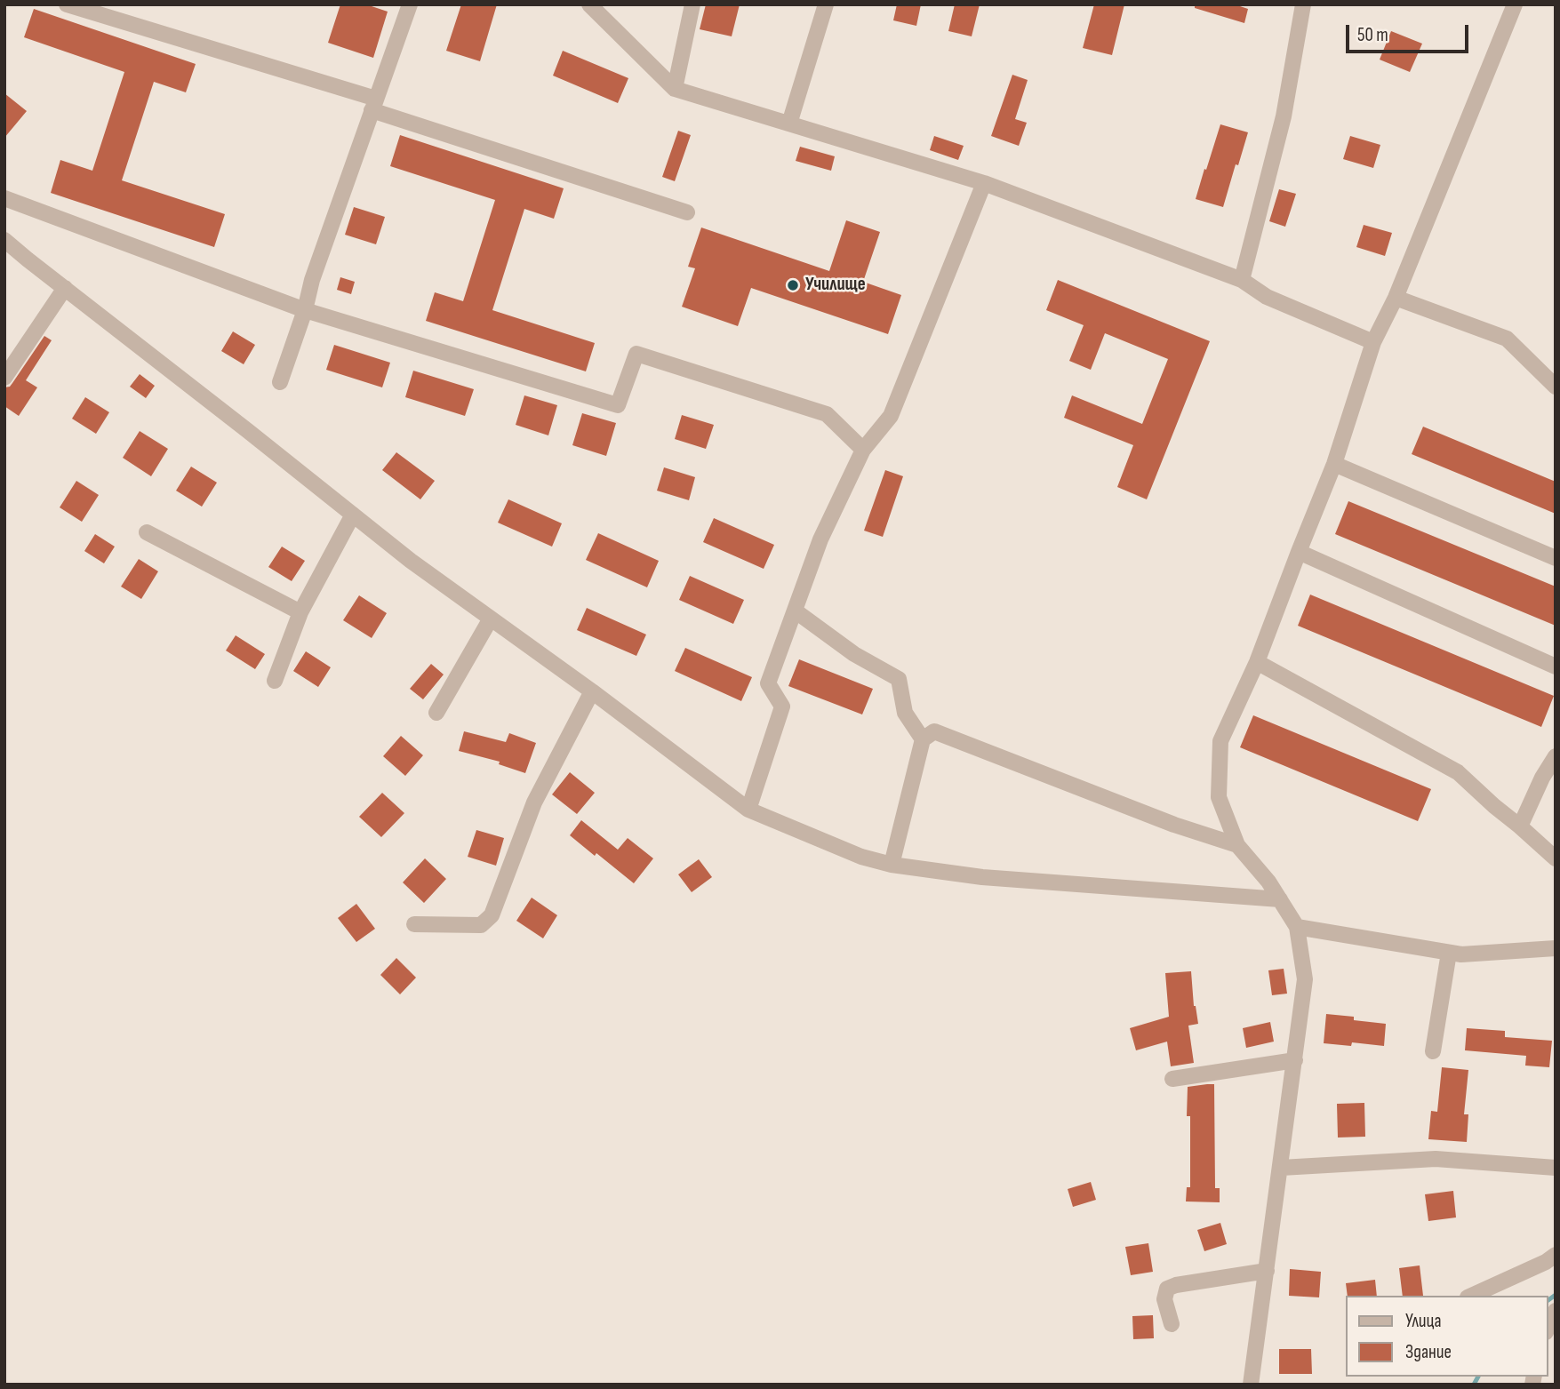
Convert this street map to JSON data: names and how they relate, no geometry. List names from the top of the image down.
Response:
{
  "places": ["Училище"],
  "legend": ["Улица", "Здание"],
  "scale_bar": "50 m"
}
